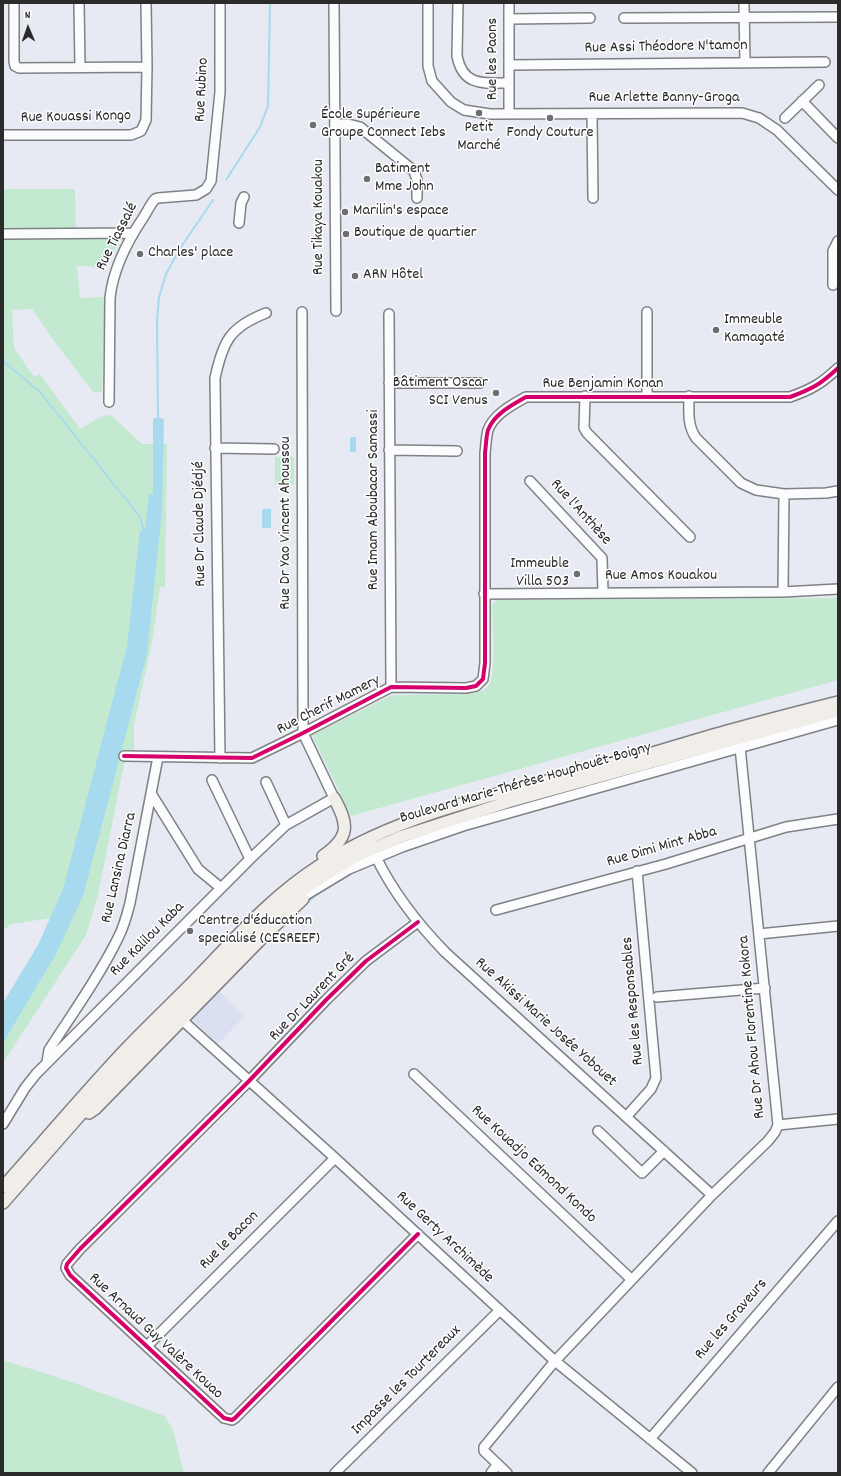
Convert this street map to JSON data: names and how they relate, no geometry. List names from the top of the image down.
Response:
{
  "streets": {
    "main road": ["Boulevard Marie-Thérèse Houphouët-Boigny"],
    "street": [
      "Rue Assi Théodore N'tamon",
      "Rue les Paons",
      "Rue Rubino",
      "Rue Arlette Banny-Groga",
      "Rue Kouassi Kongo",
      "Rue Tikaya Kouakou",
      "Rue Tiassalé",
      "Rue Benjamin Konan",
      "Rue Imam Aboubacar Samassi",
      "Rue l'Anthèse",
      "Rue Dr Yao Vincent Ahoussou",
      "Rue Dr Claude Djédjé",
      "Rue Amos Kouakou",
      "Rue Cherif Mamery",
      "Rue Dimi Mint Abba",
      "Rue Lansina Diarra",
      "Rue Kalilou Kaba",
      "Rue Dr Laurent Gré",
      "Rue les Responsables",
      "Rue Akissi Marie Josée Yobouet",
      "Rue Dr Ahou Florentine Kokora",
      "Rue Kouadjo Edmond Kondo",
      "Rue Gerty Archimède",
      "Rue le Bacon",
      "Rue les Graveurs",
      "Rue Arnaud Guy Valère Kouao",
      "Impasse les Tourtereaux"
    ]
  },
  "crossings": [
    ["Rue Assi Théodore N'tamon", "Rue les Paons"],
    ["Rue les Paons", "Rue Arlette Banny-Groga"],
    ["Rue Rubino", "Rue Tiassalé"],
    ["Rue Benjamin Konan", "Rue Amos Kouakou"],
    ["Rue Benjamin Konan", "Rue Cherif Mamery"],
    ["Rue Imam Aboubacar Samassi", "Rue Cherif Mamery"],
    ["Rue l'Anthèse", "Rue Amos Kouakou"],
    ["Rue Dr Yao Vincent Ahoussou", "Rue Cherif Mamery"],
    ["Rue Dr Claude Djédjé", "Rue Cherif Mamery"],
    ["Rue Amos Kouakou", "Rue Cherif Mamery"],
    ["Rue Cherif Mamery", "Rue Lansina Diarra"],
    ["Rue Dimi Mint Abba", "Rue les Responsables"],
    ["Rue Dimi Mint Abba", "Rue Dr Ahou Florentine Kokora"],
    ["Rue Lansina Diarra", "Rue Kalilou Kaba"],
    ["Rue Dr Laurent Gré", "Rue Akissi Marie Josée Yobouet"],
    ["Rue Dr Laurent Gré", "Rue Gerty Archimède"],
    ["Rue Dr Laurent Gré", "Rue Arnaud Guy Valère Kouao"],
    ["Rue les Responsables", "Rue Akissi Marie Josée Yobouet"],
    ["Rue Akissi Marie Josée Yobouet", "Rue Dr Ahou Florentine Kokora"],
    ["Rue Dr Ahou Florentine Kokora", "Rue Kouadjo Edmond Kondo"],
    ["Rue Dr Ahou Florentine Kokora", "Rue Gerty Archimède"],
    ["Rue Gerty Archimède", "Rue le Bacon"],
    ["Rue Gerty Archimède", "Rue les Graveurs"],
    ["Rue Gerty Archimède", "Rue Arnaud Guy Valère Kouao"],
    ["Rue Gerty Archimède", "Impasse les Tourtereaux"],
    ["Rue le Bacon", "Rue Arnaud Guy Valère Kouao"]
  ],
  "places": [
    "Petit Marché",
    "Fondy Couture",
    "École Supérieure Groupe Connect Iebs",
    "Batiment Mme John",
    "Marilin's espace",
    "Boutique de quartier",
    "Charles' place",
    "ARN Hôtel",
    "Immeuble Kamagaté",
    "Bâtiment Oscar SCI Venus",
    "Immeuble Villa 503",
    "Centre d'éducation specialisé (CESREEF)"
  ],
  "north": "top"
}
